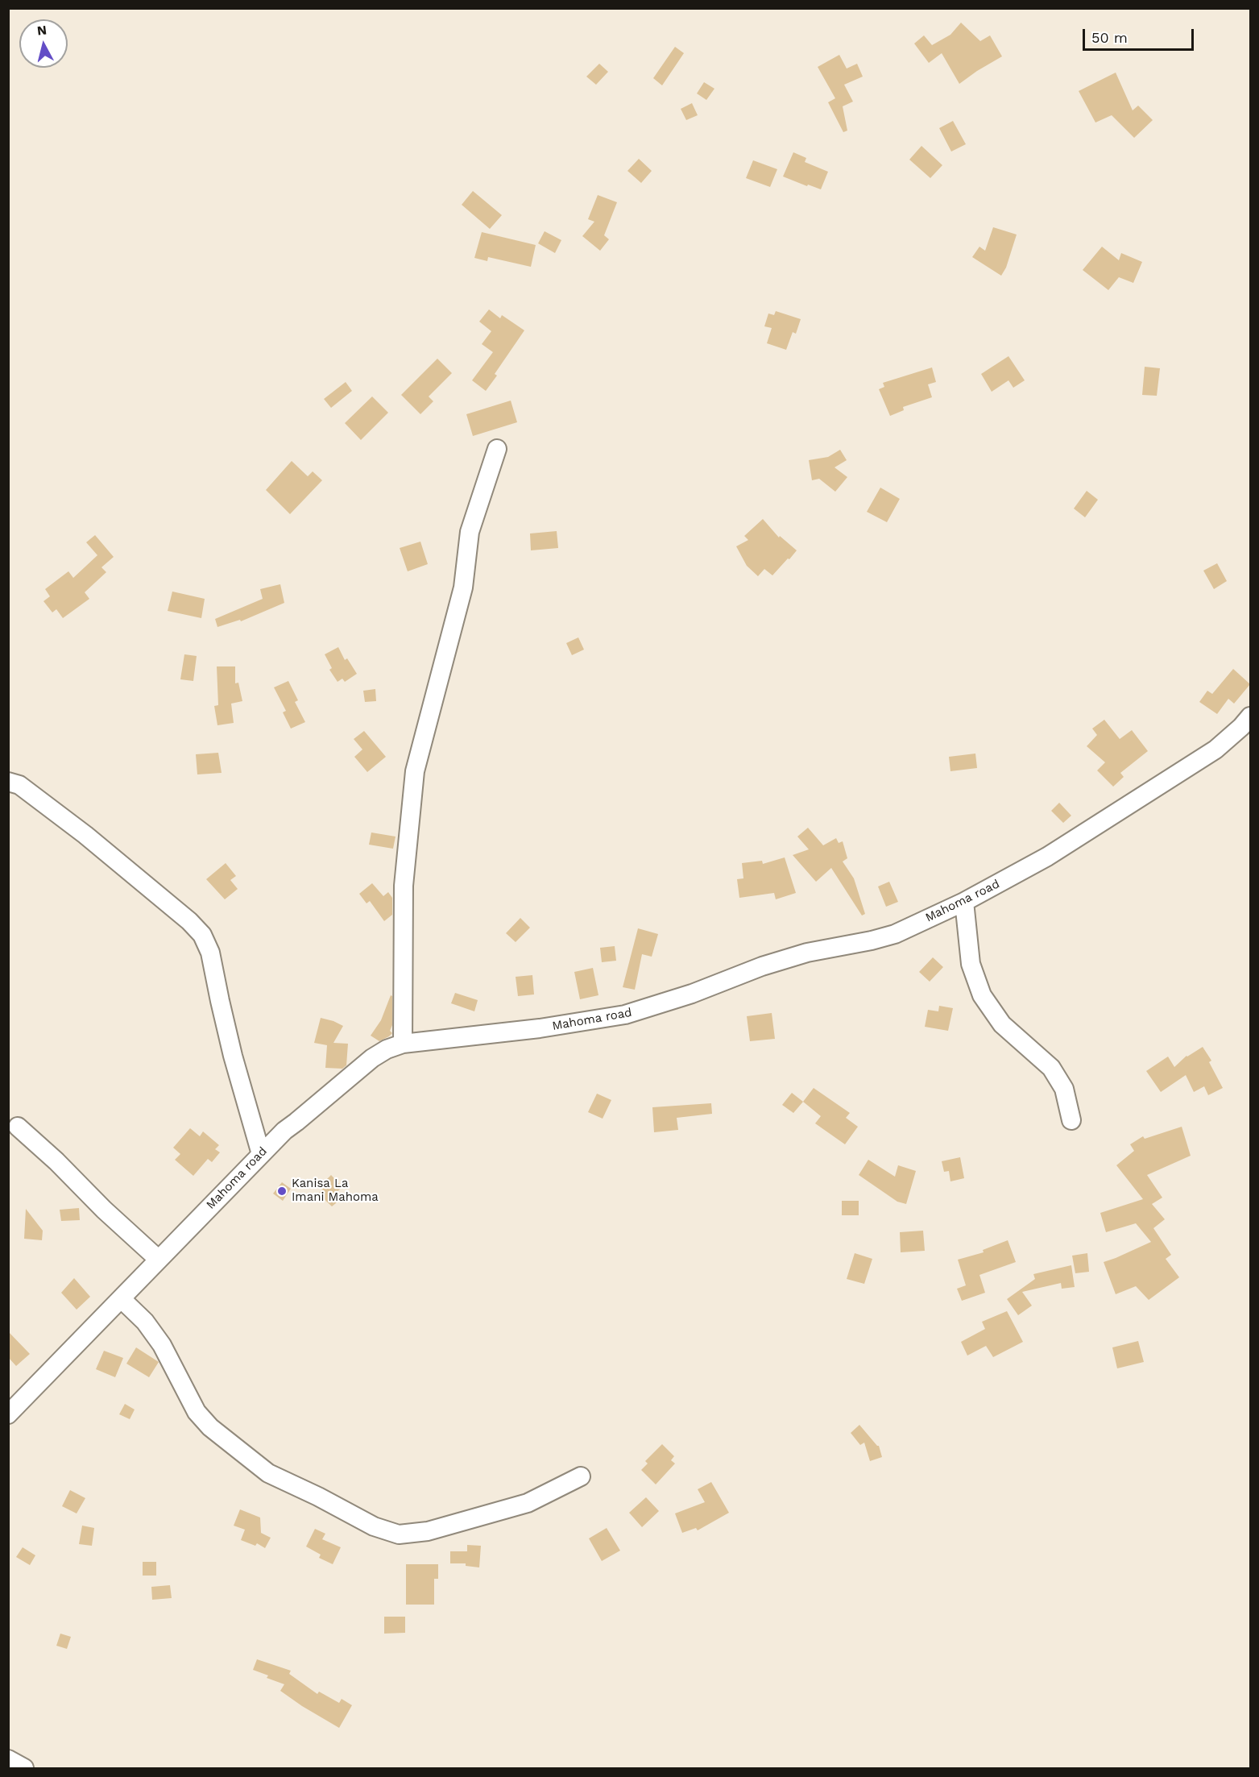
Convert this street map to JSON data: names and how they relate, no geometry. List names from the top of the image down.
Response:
{
  "streets": {
    "street": ["Mahoma road"]
  },
  "places": ["Kanisa La Imani Mahoma"],
  "scale_bar": "50 m",
  "north": "top"
}
